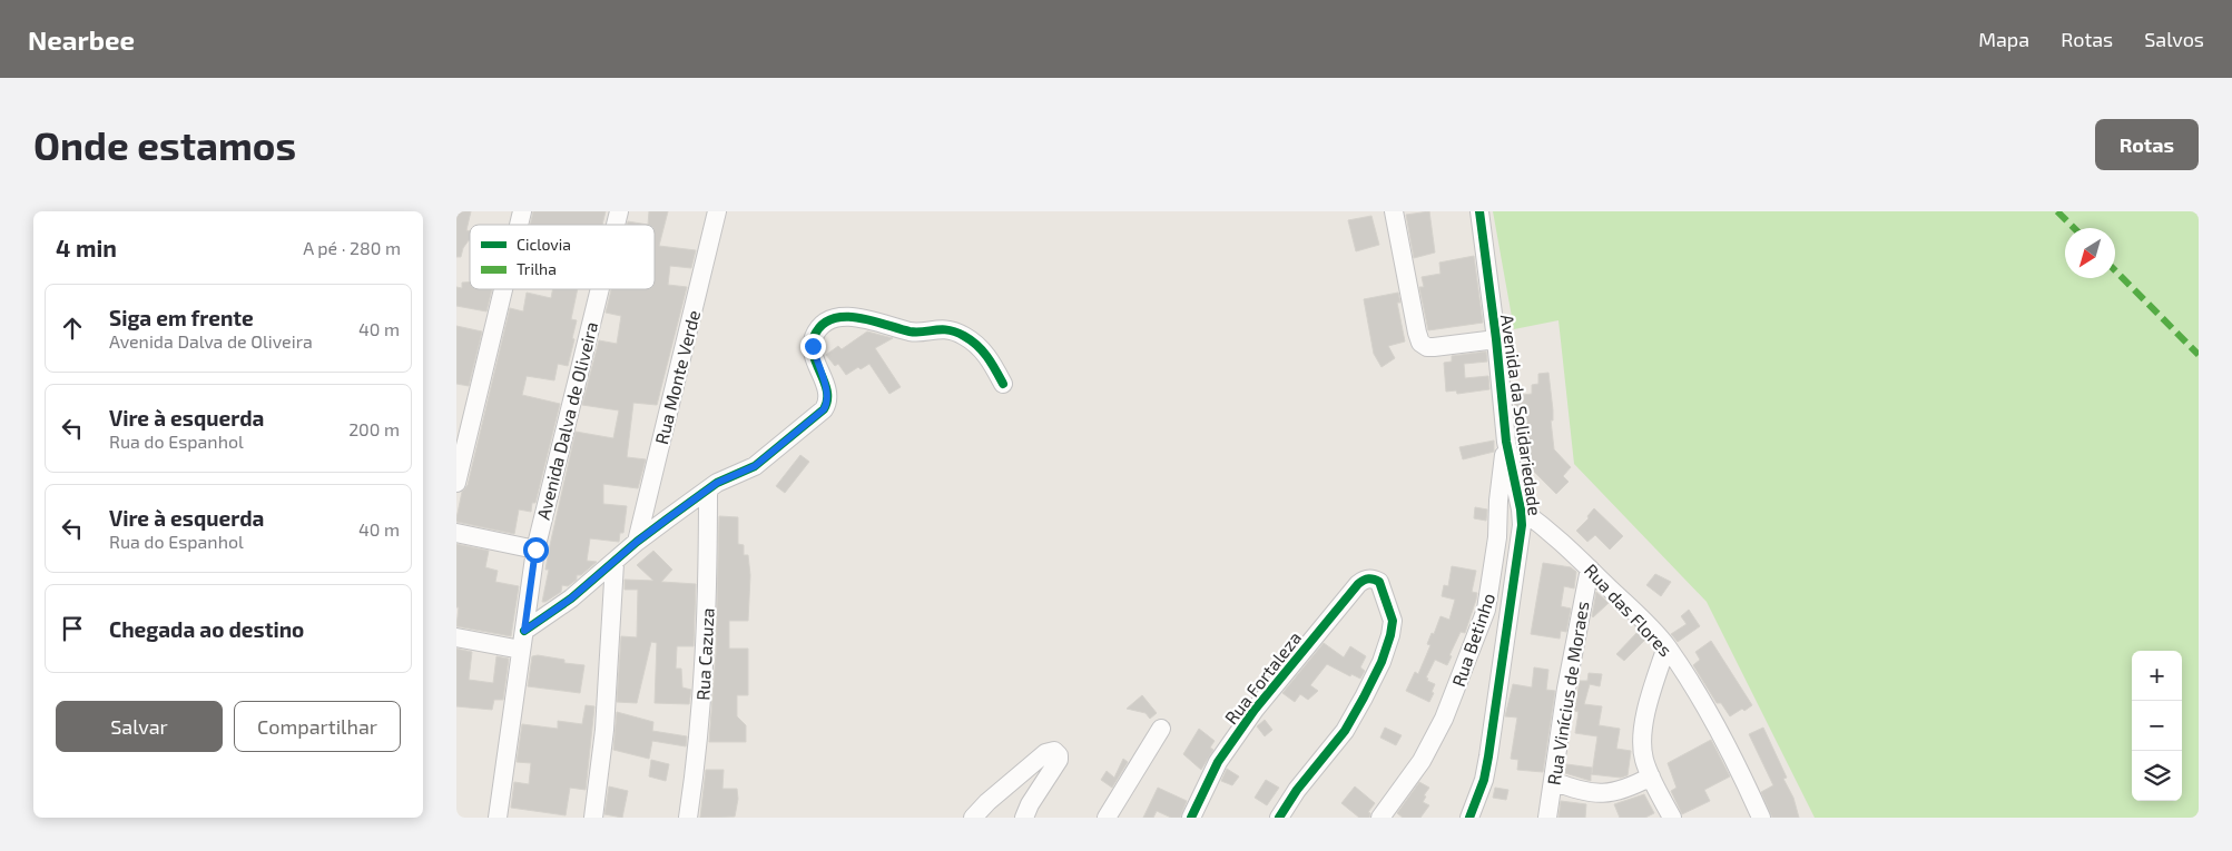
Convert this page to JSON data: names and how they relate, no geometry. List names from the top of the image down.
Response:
{
  "streets": {
    "street": [
      "Rua Monte Verde",
      "Avenida da Solidariedade",
      "Avenida Dalva de Oliveira",
      "Rua das Flores",
      "Rua Betinho",
      "Rua Cazuza",
      "Rua Fortaleza",
      "Rua Vinícius de Moraes"
    ]
  },
  "crossings": [
    ["Avenida da Solidariedade", "Rua das Flores"],
    ["Avenida da Solidariedade", "Rua Betinho"],
    ["Rua das Flores", "Rua Vinícius de Moraes"]
  ],
  "legend": ["Ciclovia", "Trilha"],
  "north": "bottom left",
  "page": {
    "header": "Nearbee",
    "nav": ["Mapa", "Rotas", "Salvos"],
    "buttons": [
      "Rotas",
      ["Salvar", "Compartilhar"]
    ],
    "title": "Onde estamos",
    "heading": ["4 min", "A pé · 280 m"],
    "list": [
      ["Siga em frente", "Avenida Dalva de Oliveira", "40 m"],
      ["Vire à esquerda", "Rua do Espanhol", "200 m"],
      ["Vire à esquerda", "Rua do Espanhol", "40 m"],
      "Chegada ao destino"
    ],
    "map_buttons": ["+", "−"]
  }
}
